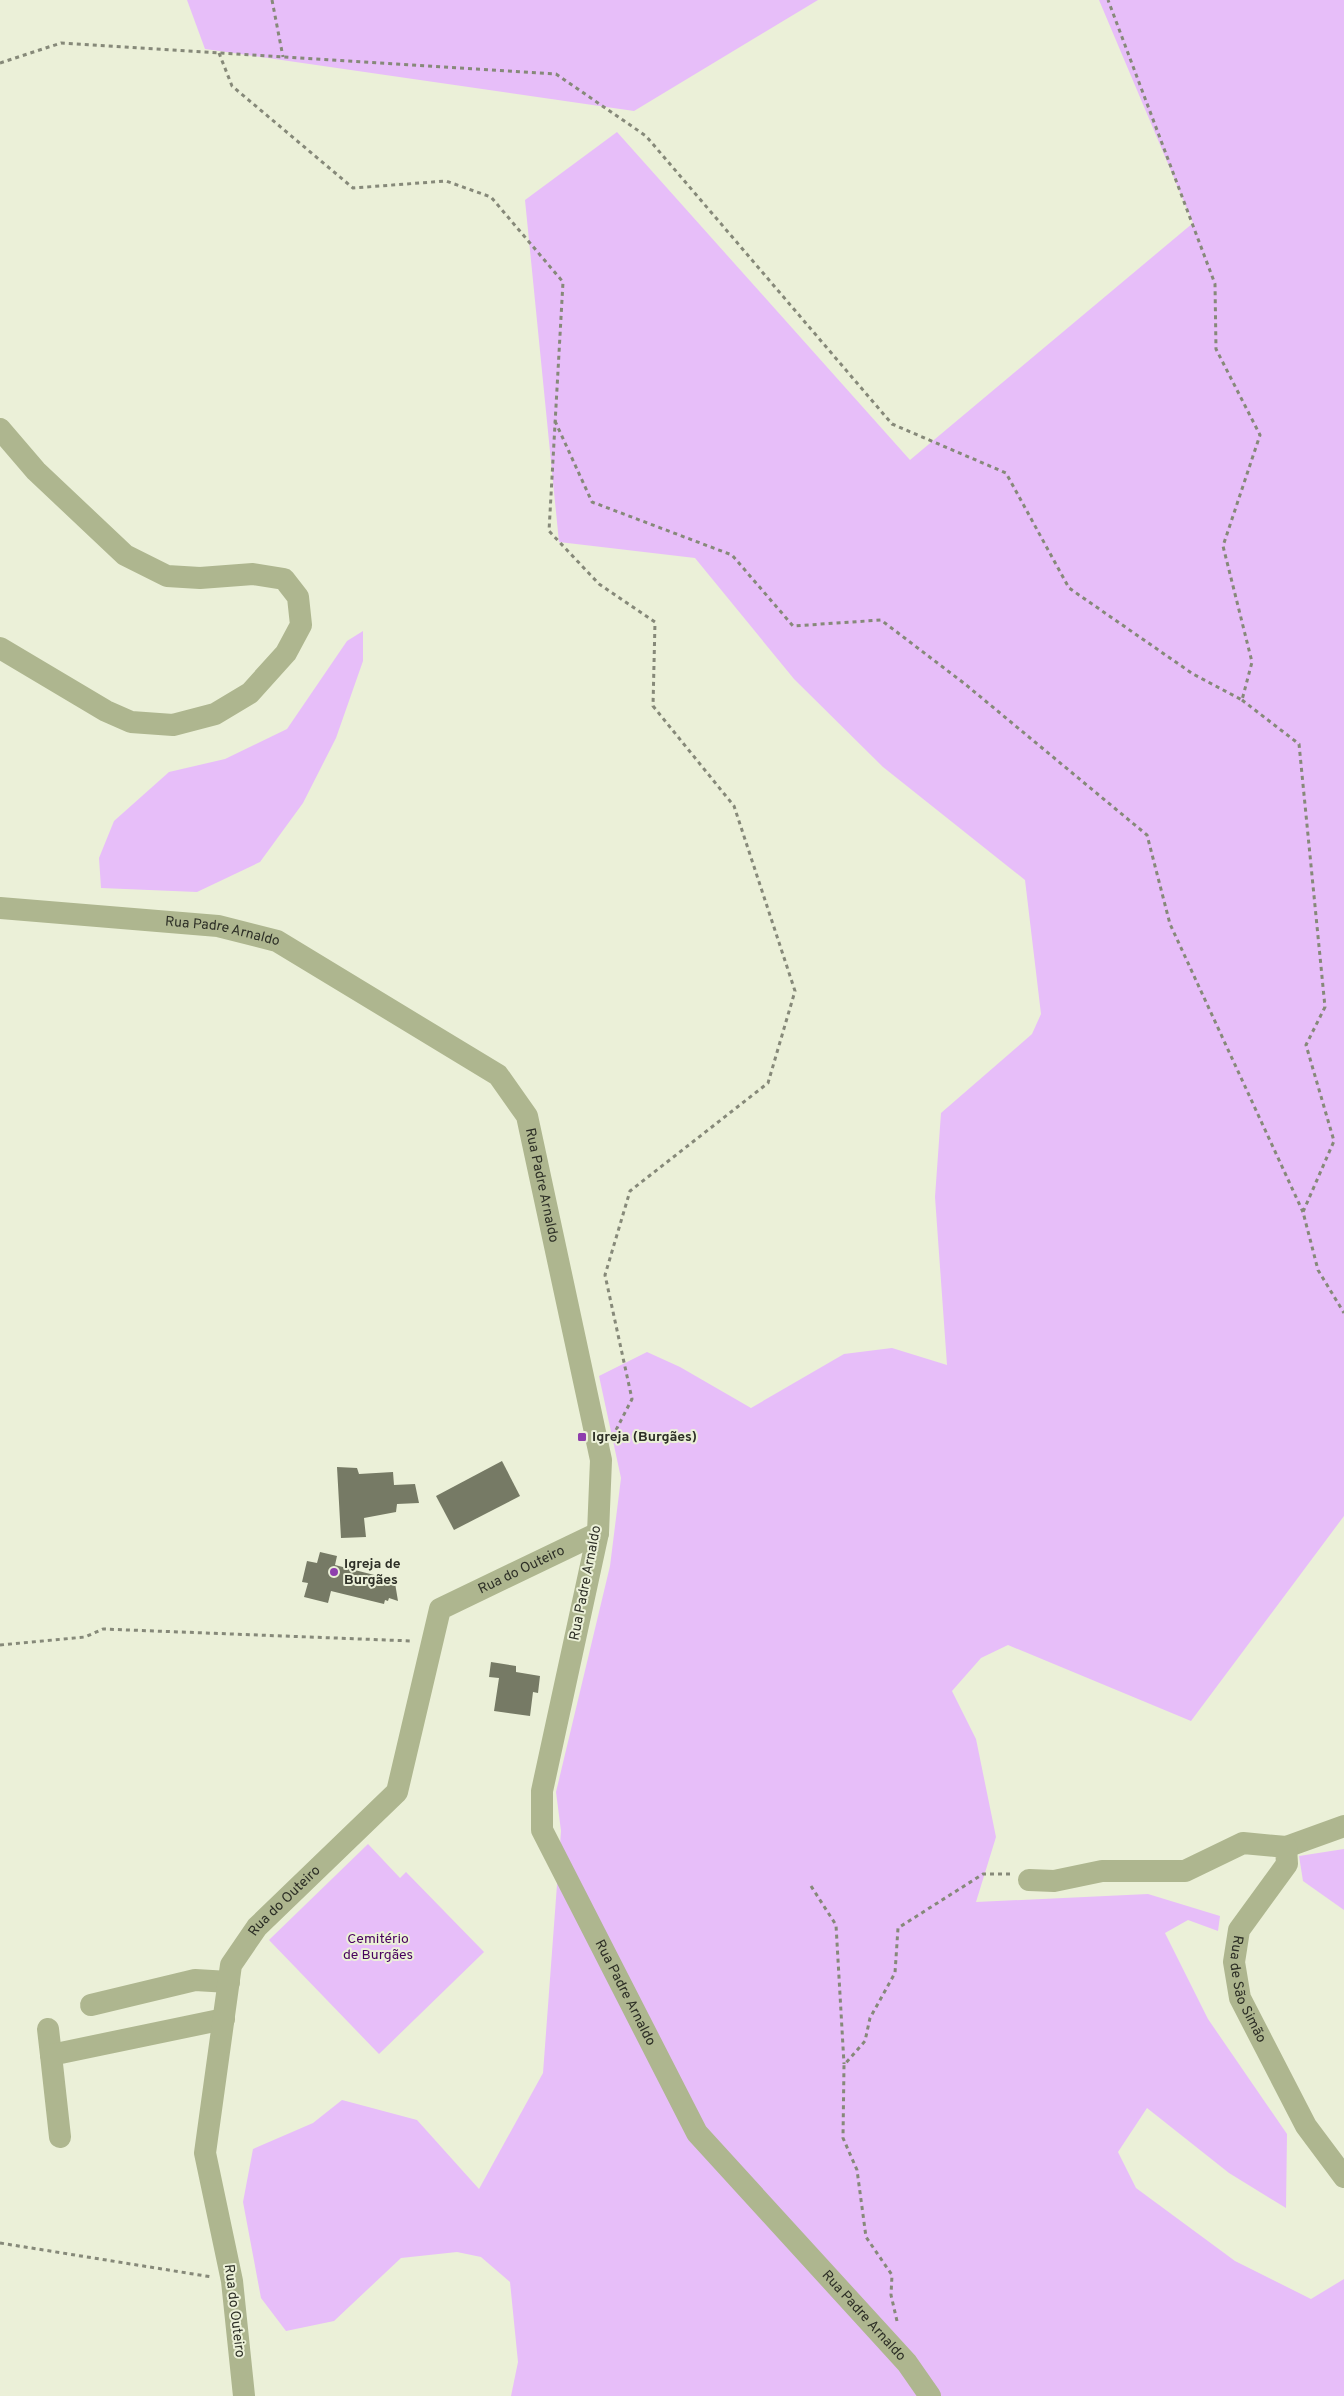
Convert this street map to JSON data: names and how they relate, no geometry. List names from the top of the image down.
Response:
{
  "streets": {
    "street": ["Rua Padre Arnaldo", "Rua do Outeiro", "Rua de São Simão"]
  },
  "crossings": [
    ["Rua Padre Arnaldo", "Rua do Outeiro"]
  ],
  "parks": ["Cemitério de Burgães"],
  "places": {
    "transit": ["Igreja (Burgães)"],
    "other": ["Igreja de Burgães"]
  }
}
